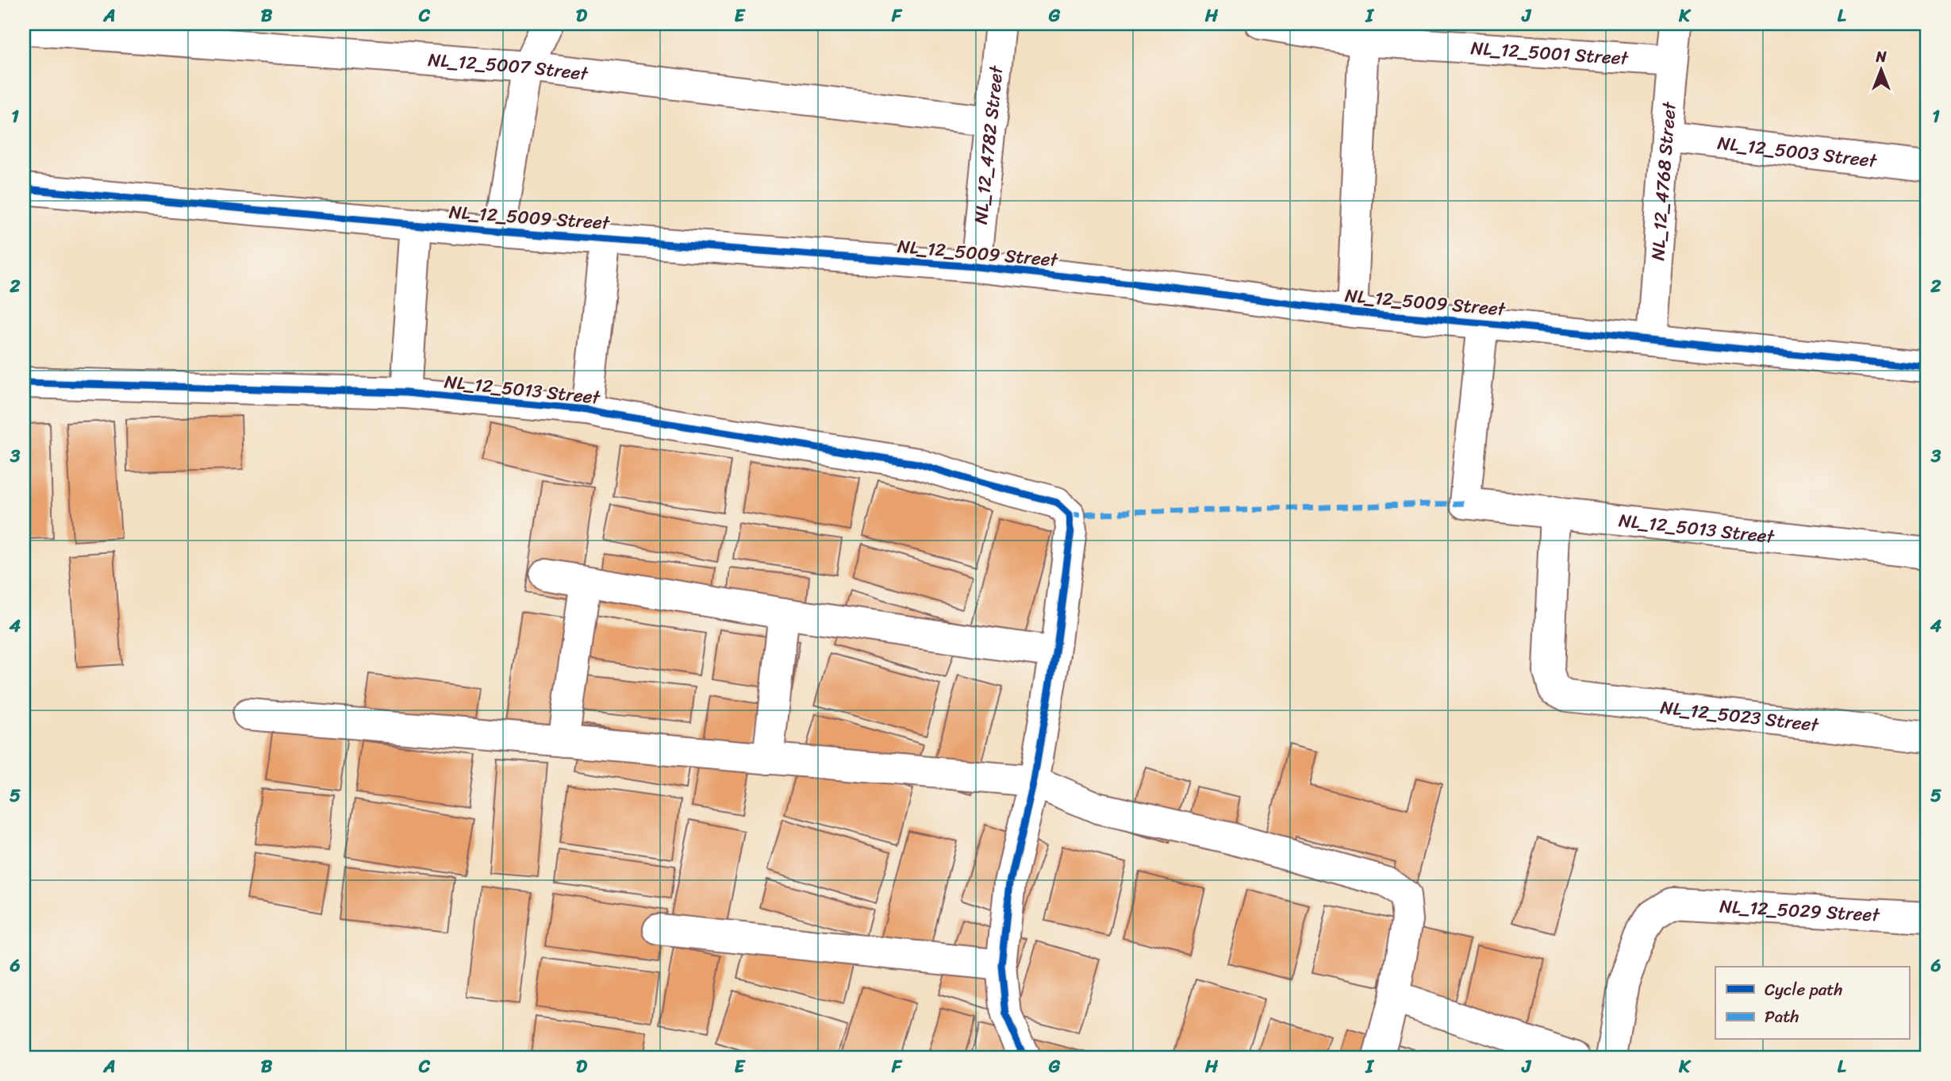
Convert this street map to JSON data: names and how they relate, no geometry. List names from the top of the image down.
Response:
{
  "streets": {
    "street": [
      "NL_12_5001 Street",
      "NL_12_5007 Street",
      "NL_12_4782 Street",
      "NL_12_5003 Street",
      "NL_12_4768 Street",
      "NL_12_5009 Street",
      "NL_12_5013 Street",
      "NL_12_5023 Street",
      "NL_12_5029 Street"
    ]
  },
  "crossings": [
    ["NL_12_5001 Street", "NL_12_4768 Street"],
    ["NL_12_5007 Street", "NL_12_4782 Street"],
    ["NL_12_4782 Street", "NL_12_5009 Street"],
    ["NL_12_5003 Street", "NL_12_4768 Street"],
    ["NL_12_4768 Street", "NL_12_5009 Street"],
    ["NL_12_5009 Street", "NL_12_5013 Street"],
    ["NL_12_5013 Street", "NL_12_5023 Street"]
  ],
  "legend": ["Cycle path", "Path"],
  "north": "top",
  "grid": {
    "columns": [
      "A",
      "B",
      "C",
      "D",
      "E",
      "F",
      "G",
      "H",
      "I",
      "J",
      "K",
      "L"
    ],
    "rows": [
      "1",
      "2",
      "3",
      "4",
      "5",
      "6"
    ]
  }
}
